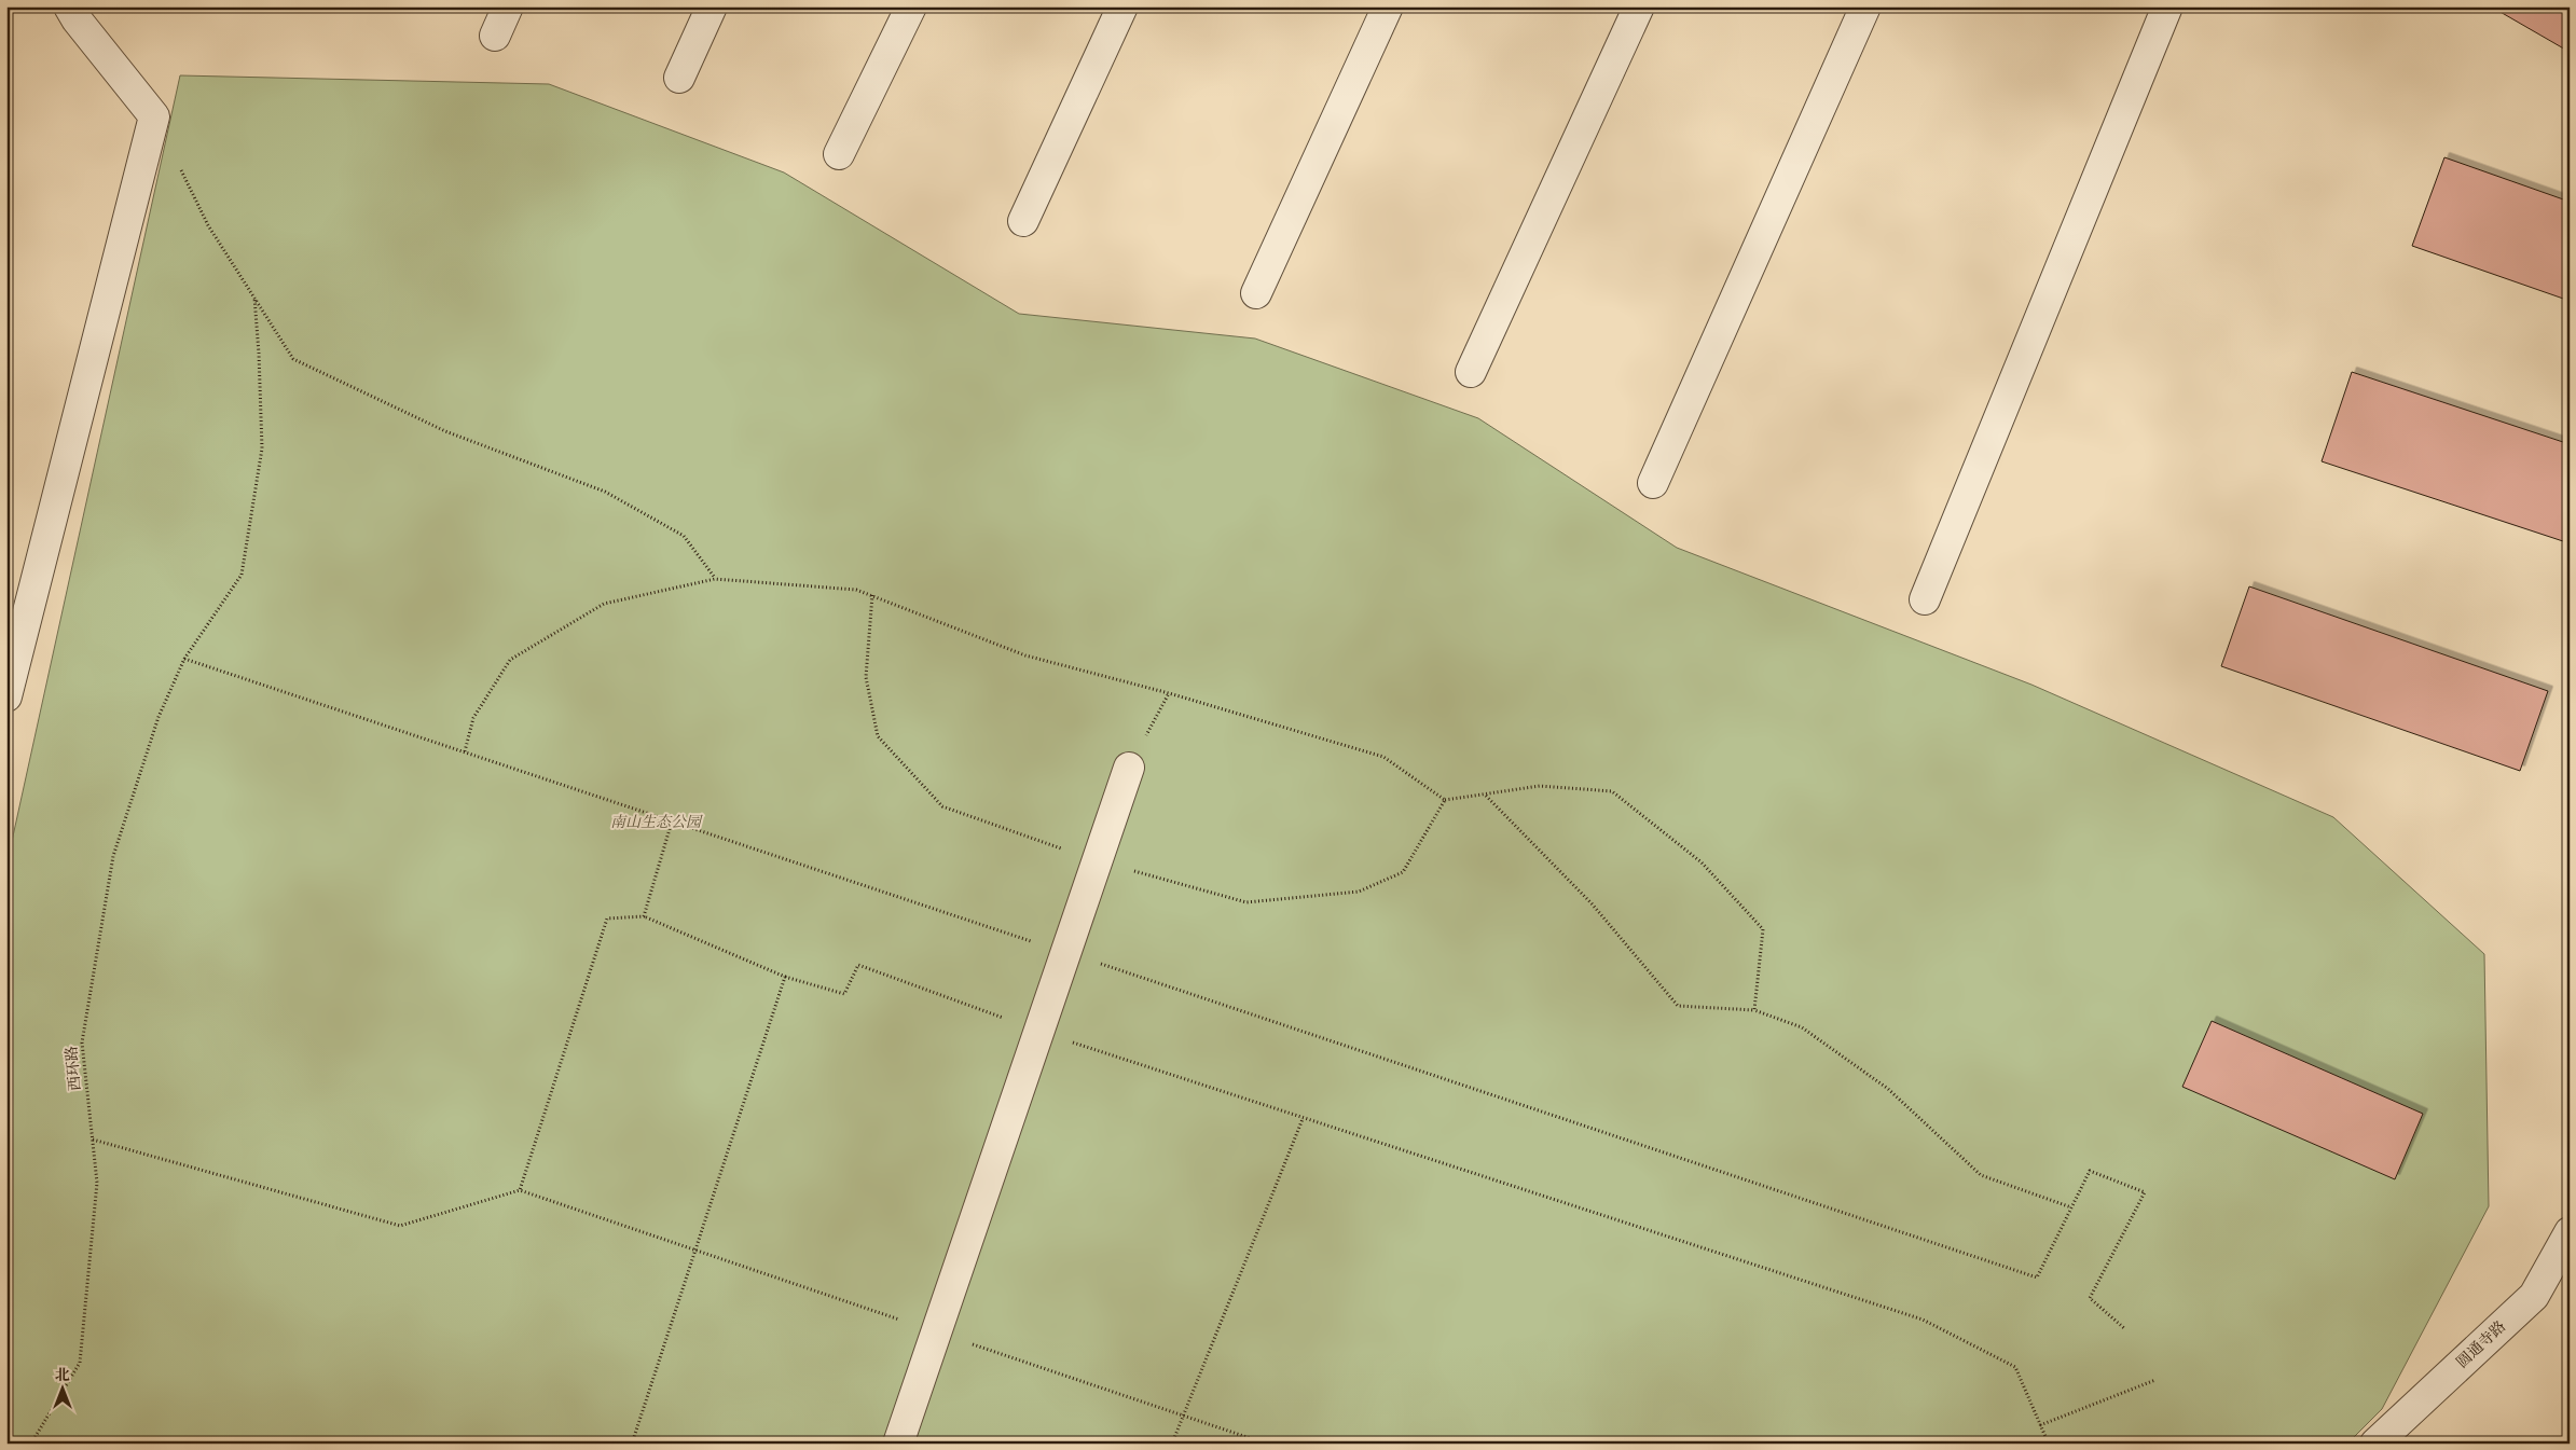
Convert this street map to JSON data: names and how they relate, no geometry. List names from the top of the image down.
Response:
{
  "streets": {
    "street": ["圆通寺路"],
    "path": ["西环路"]
  },
  "parks": ["南山生态公园"],
  "north": "top"
}
